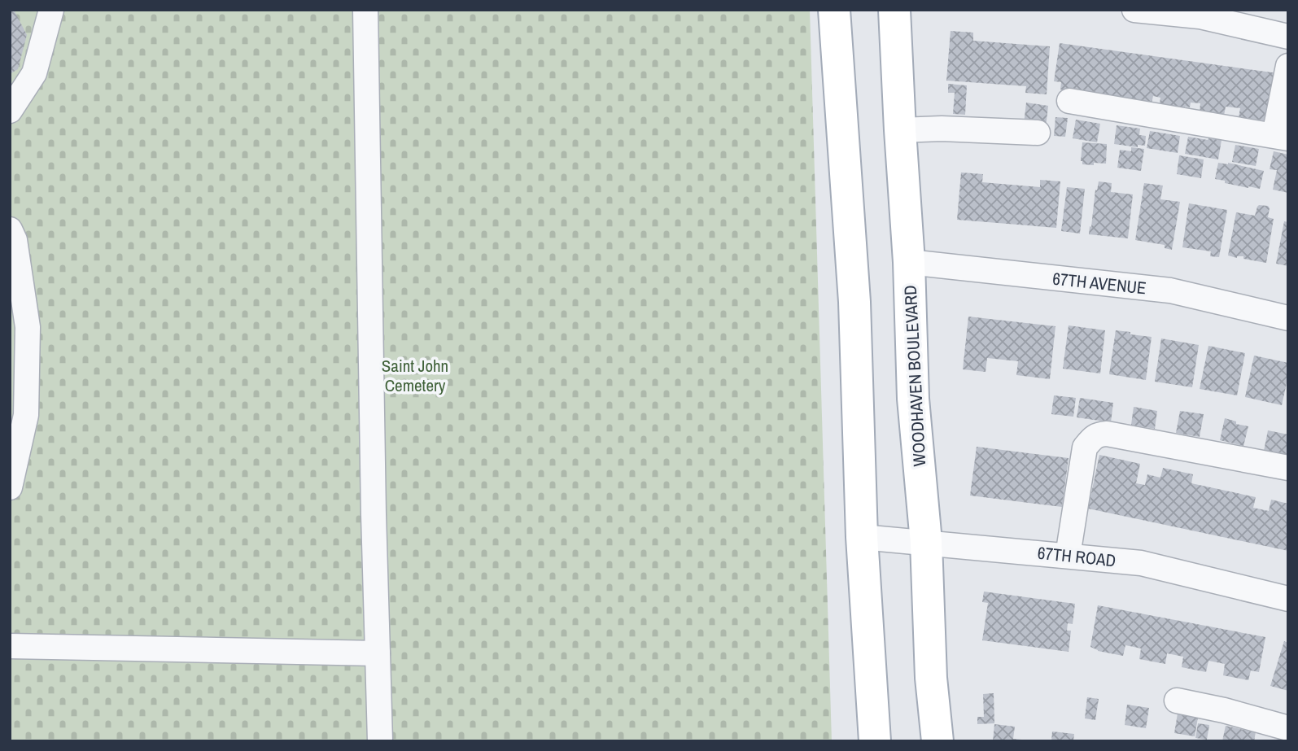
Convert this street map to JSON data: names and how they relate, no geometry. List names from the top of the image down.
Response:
{
  "streets": {
    "main road": ["WOODHAVEN BOULEVARD"],
    "street": ["67TH AVENUE", "67TH ROAD"]
  },
  "crossings": [
    ["67TH AVENUE", "WOODHAVEN BOULEVARD"],
    ["WOODHAVEN BOULEVARD", "67TH ROAD"]
  ],
  "parks": ["Saint John Cemetery"]
}
